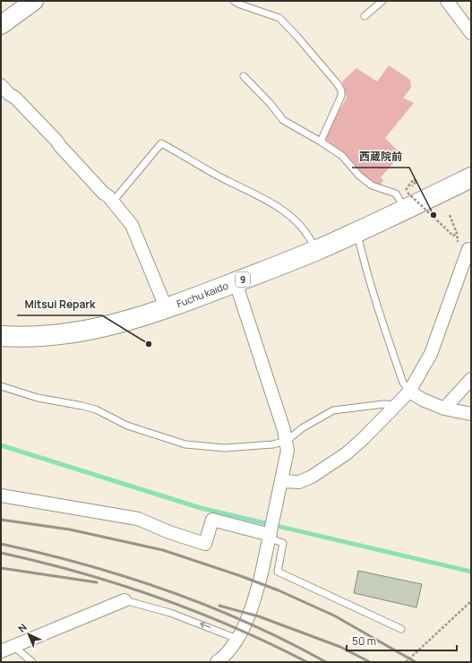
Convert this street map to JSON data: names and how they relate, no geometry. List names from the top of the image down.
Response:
{
  "streets": {
    "main road": ["9", "Fuchu kaido"]
  },
  "places": ["西蔵院前", "Mitsui Repark"],
  "scale_bar": "50 m",
  "north": "top left"
}
